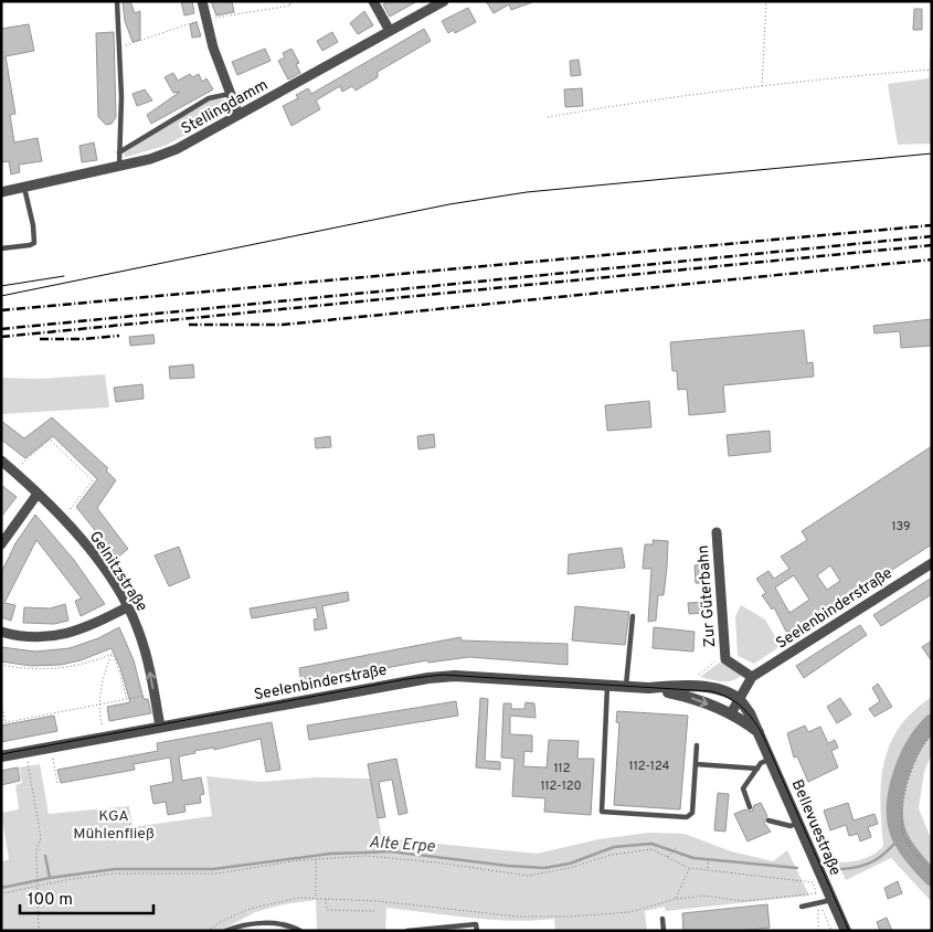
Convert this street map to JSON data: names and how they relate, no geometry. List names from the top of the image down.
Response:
{
  "streets": {
    "street": [
      "Stellingdamm",
      "Gelnitzstraße",
      "Zur Güterbahn",
      "Seelenbinderstraße",
      "Bellevuestraße"
    ]
  },
  "crossings": [
    ["Gelnitzstraße", "Seelenbinderstraße"],
    ["Zur Güterbahn", "Seelenbinderstraße"],
    ["Seelenbinderstraße", "Bellevuestraße"]
  ],
  "one_way": ["Gelnitzstraße"],
  "water": ["Alte Erpe"],
  "parks": ["KGA Mühlenfließ"],
  "house_numbers": [
    "139",
    "112-124",
    "112",
    "112-120"
  ],
  "scale_bar": "100 m"
}
